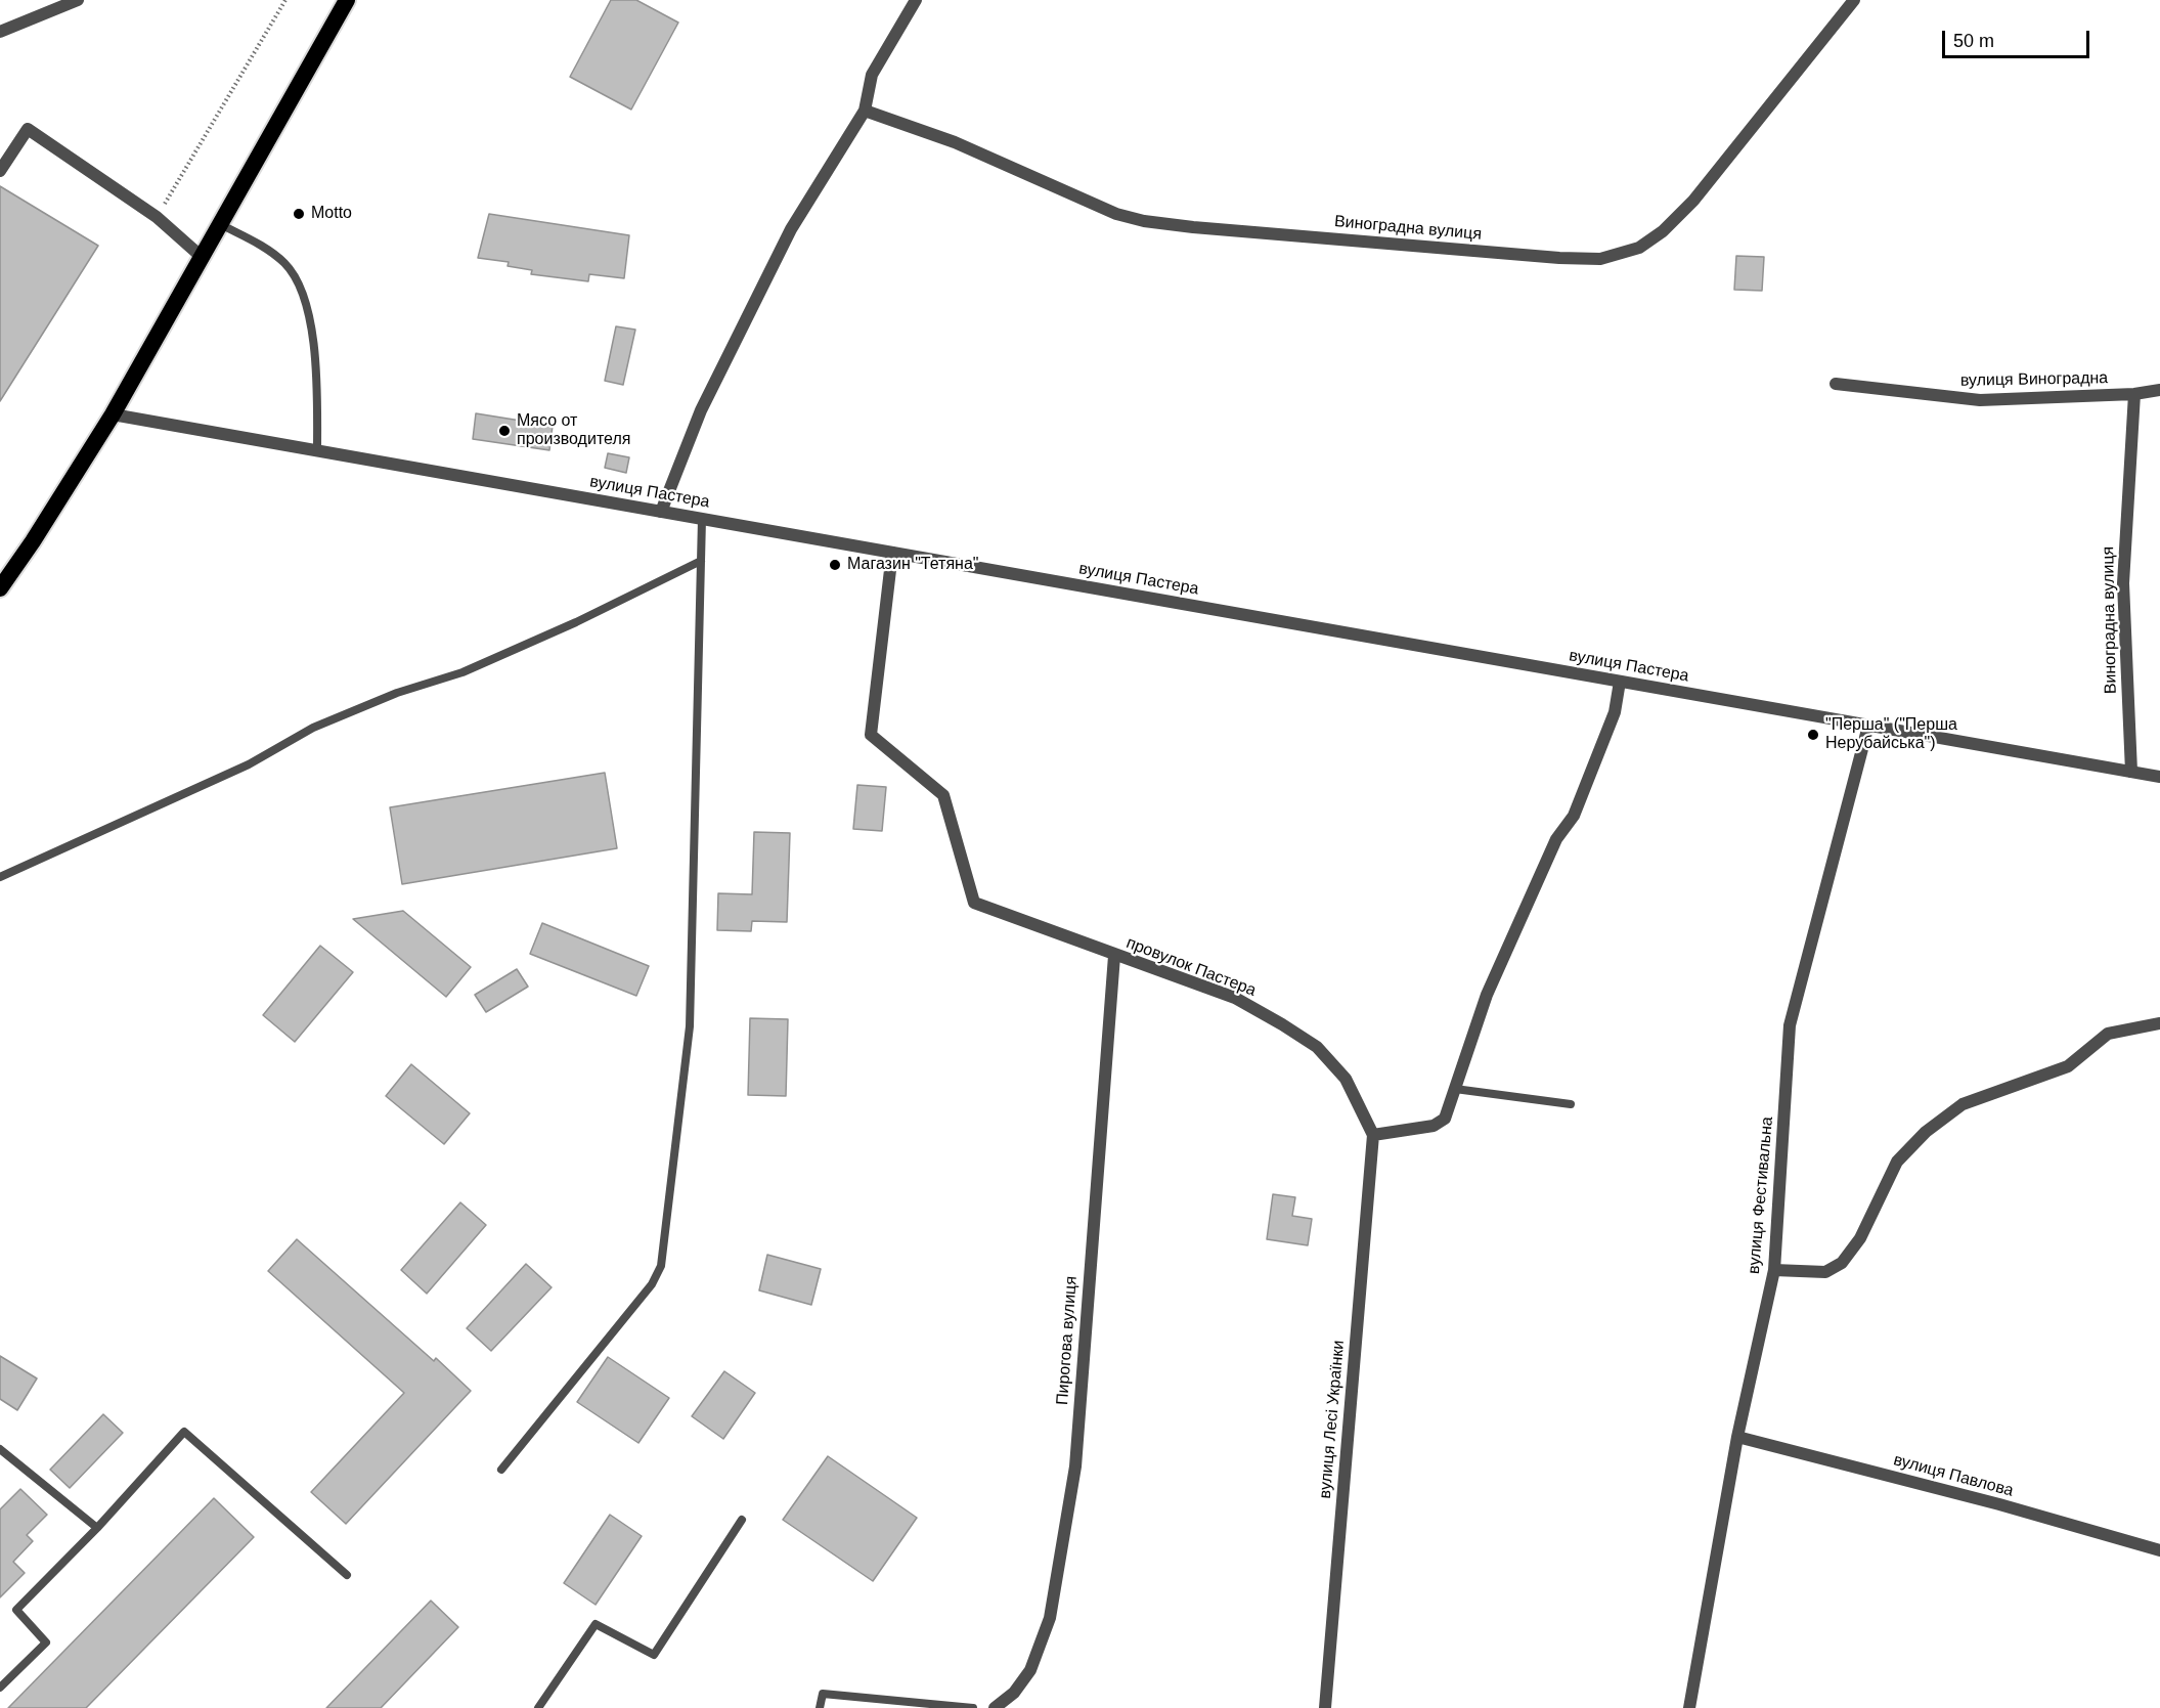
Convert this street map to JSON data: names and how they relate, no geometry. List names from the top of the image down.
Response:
{
  "streets": {
    "street": [
      "Виноградна вулиця",
      "вулиця Виноградна",
      "вулиця Пастера",
      "провулок Пастера",
      "вулиця Фестивальна",
      "Пирогова вулиця",
      "вулиця Лесі Українки",
      "вулиця Павлова"
    ]
  },
  "crossings": [
    ["Виноградна вулиця", "вулиця Виноградна"],
    ["Виноградна вулиця", "вулиця Пастера"],
    ["вулиця Пастера", "провулок Пастера"],
    ["вулиця Пастера", "вулиця Фестивальна"],
    ["провулок Пастера", "Пирогова вулиця"],
    ["провулок Пастера", "вулиця Лесі Українки"],
    ["вулиця Фестивальна", "вулиця Павлова"]
  ],
  "places": [
    "Motto",
    "Мясо от производителя",
    "Магазин \"Тетяна\"",
    "\"Перша\" (\"Перша Нерубайська\")"
  ],
  "scale_bar": "50 m"
}
